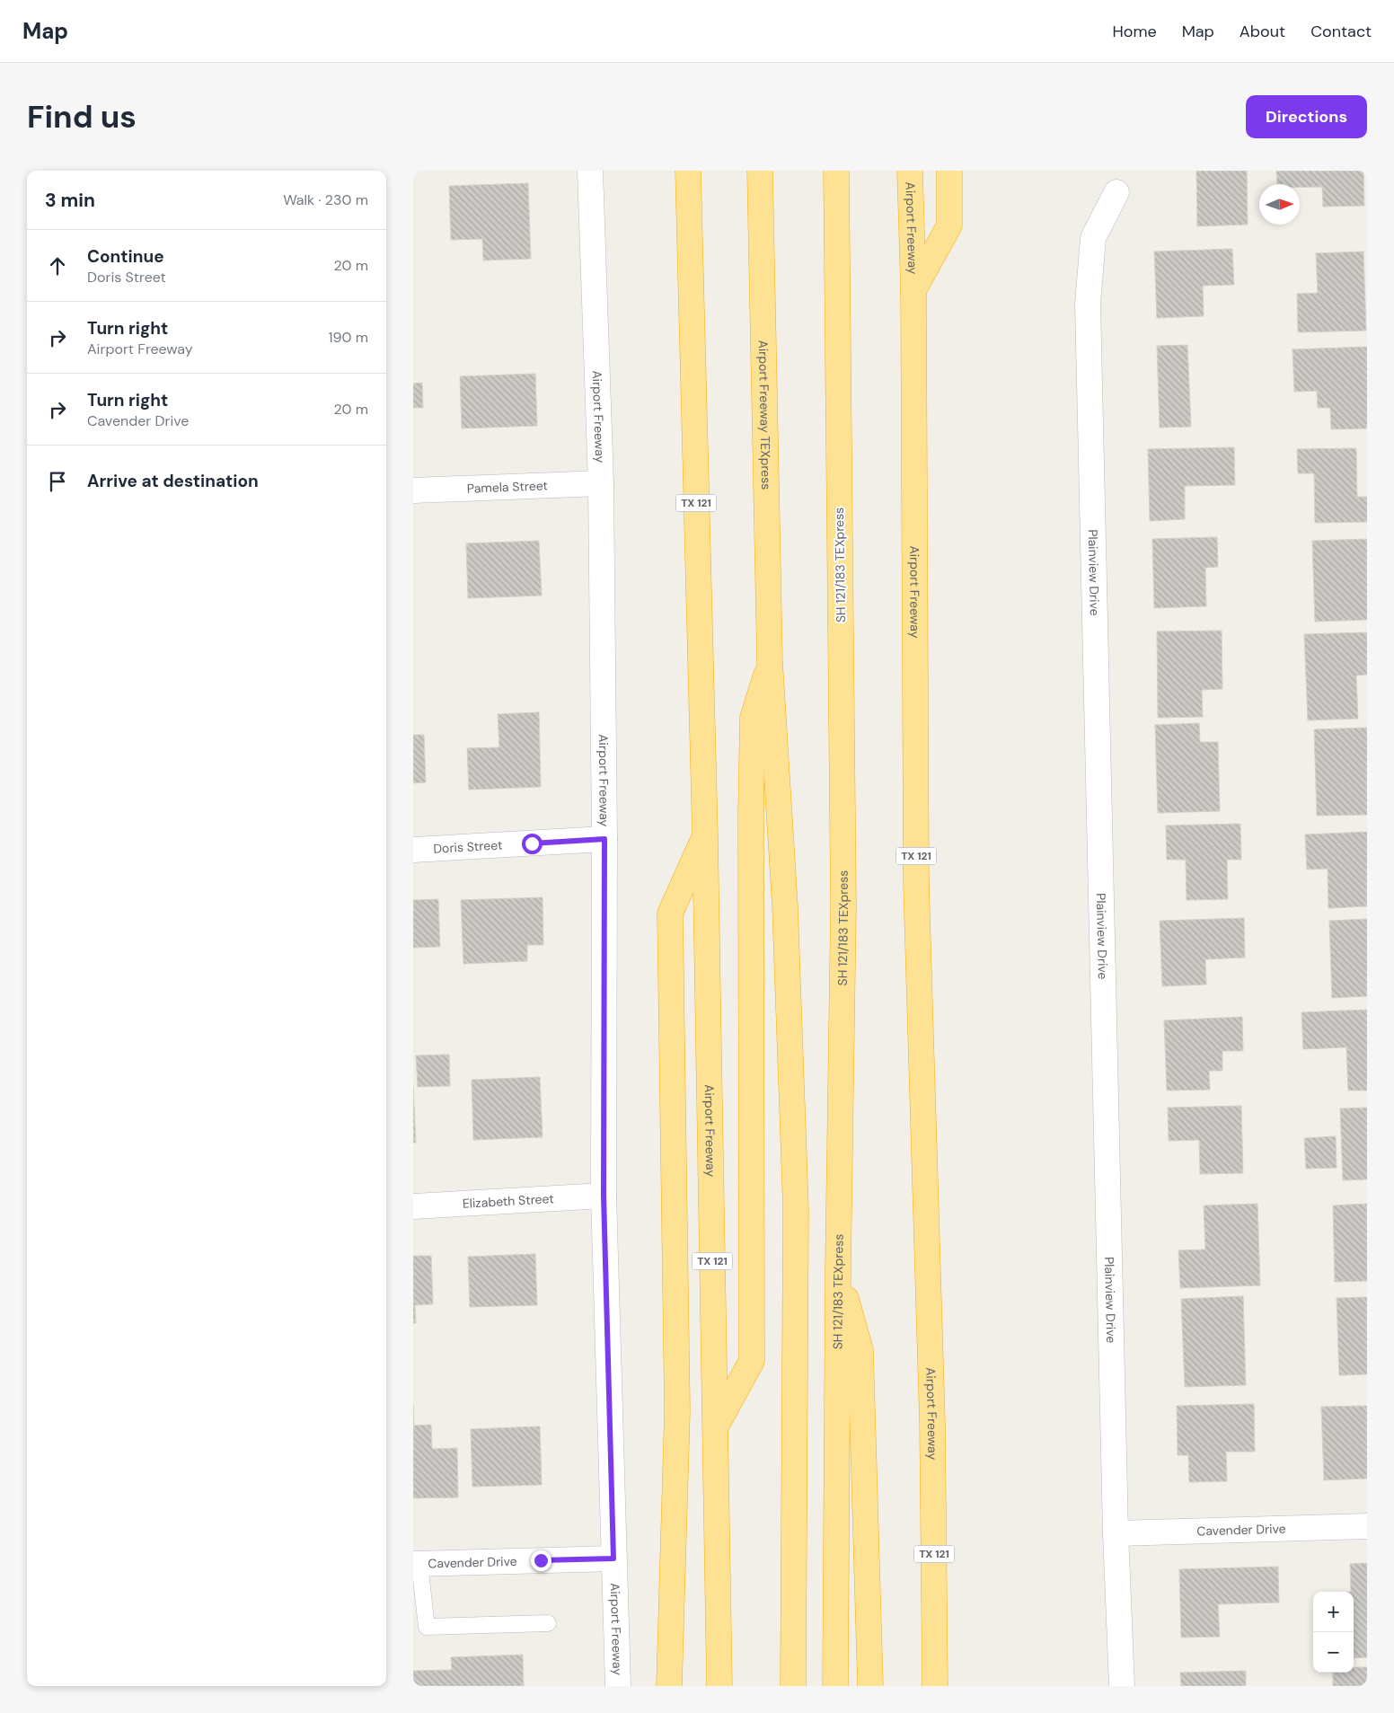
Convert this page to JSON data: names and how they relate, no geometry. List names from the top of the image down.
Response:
{
  "streets": {
    "highway": [
      "Airport Freeway",
      "Airport Freeway TEXpress",
      "TX 121",
      "SH 121/183 TEXpress"
    ],
    "street": [
      "Pamela Street",
      "Plainview Drive",
      "Doris Street",
      "Elizabeth Street",
      "Cavender Drive"
    ]
  },
  "crossings": [
    ["Airport Freeway", "Pamela Street"],
    ["Airport Freeway", "Doris Street"],
    ["Airport Freeway", "Elizabeth Street"],
    ["Airport Freeway", "Cavender Drive"],
    ["Plainview Drive", "Cavender Drive"]
  ],
  "north": "right",
  "page": {
    "header": "Map",
    "nav": [
      "Home",
      "Map",
      "About",
      "Contact"
    ],
    "buttons": "Directions",
    "title": "Find us",
    "heading": ["3 min", "Walk · 230 m"],
    "list": [
      ["Continue", "Doris Street", "20 m"],
      ["Turn right", "Airport Freeway", "190 m"],
      ["Turn right", "Cavender Drive", "20 m"],
      "Arrive at destination"
    ],
    "map_buttons": ["+", "−"]
  }
}
